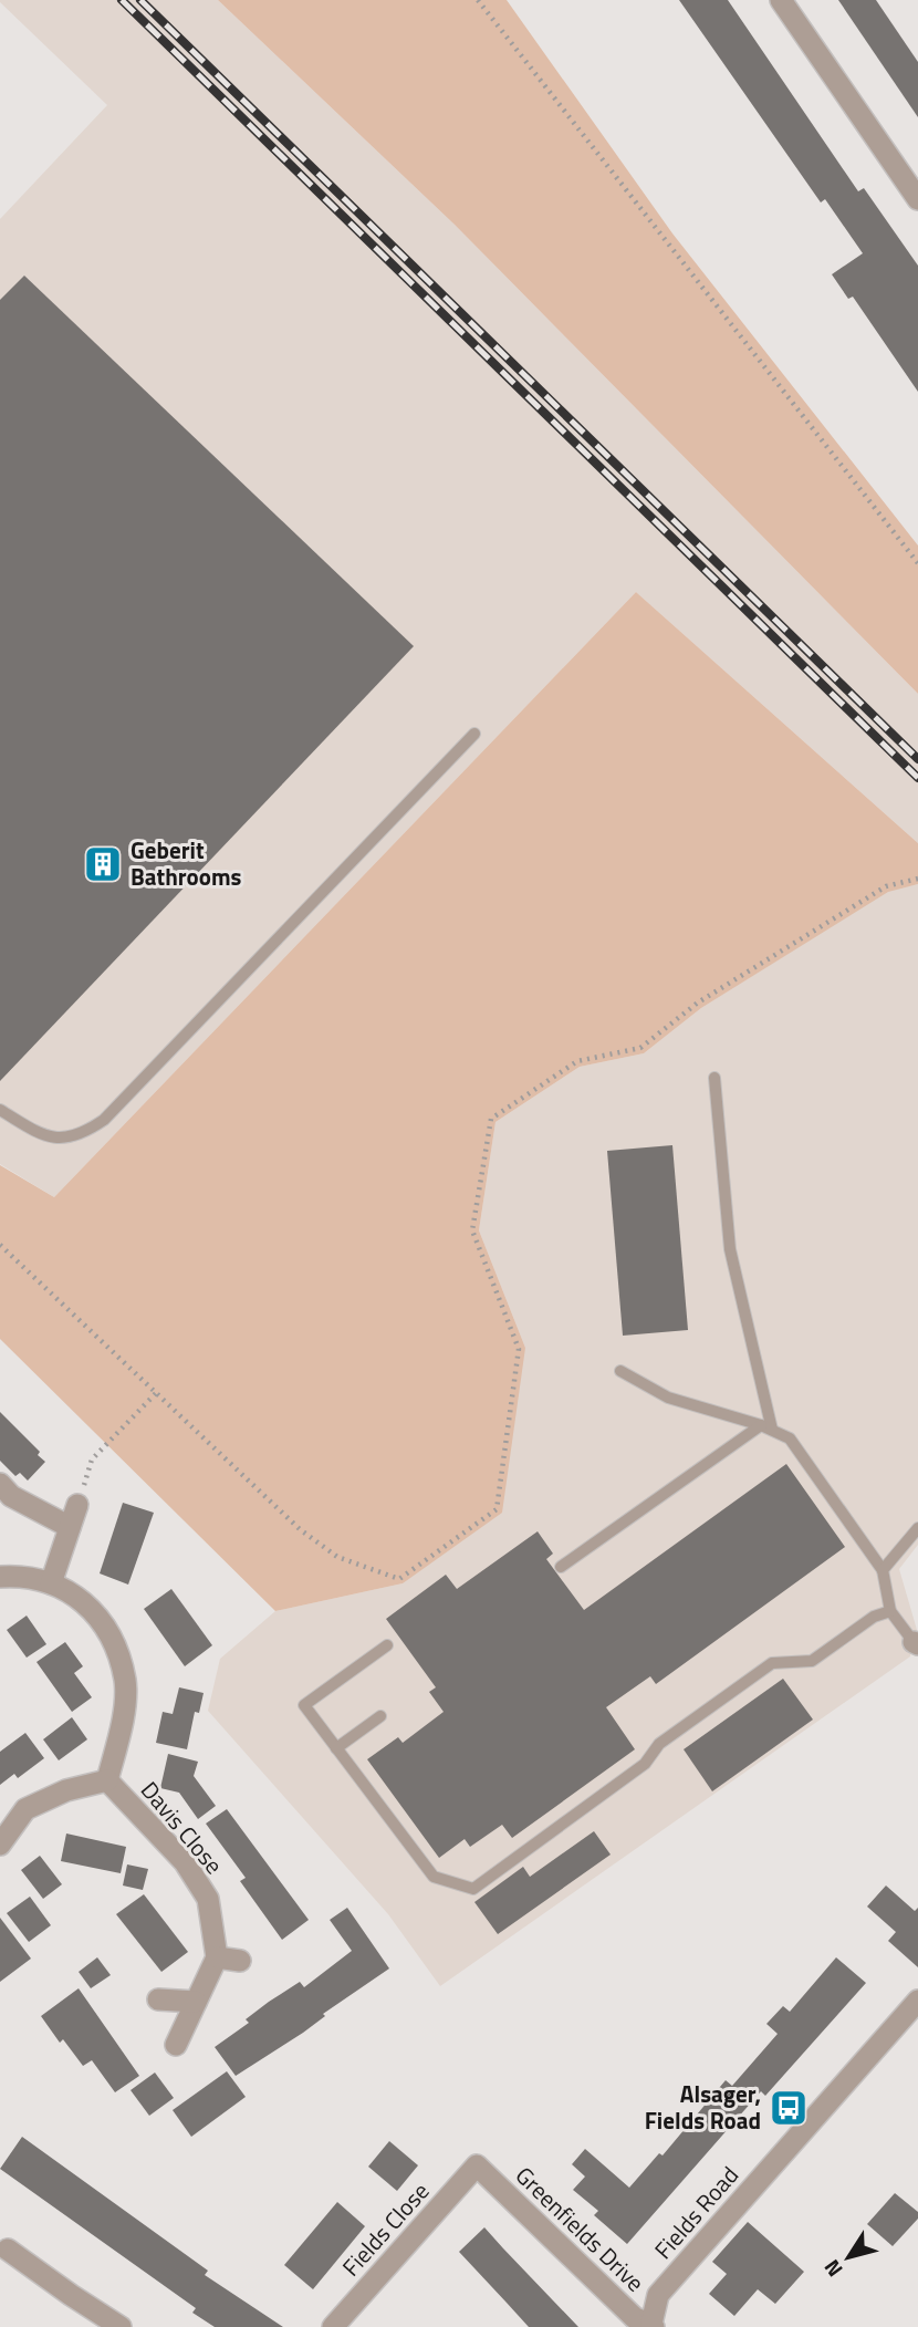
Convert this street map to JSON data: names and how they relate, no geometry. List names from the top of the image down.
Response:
{
  "streets": {
    "street": [
      "Davis Close",
      "Fields Road",
      "Fields Close",
      "Greenfields Drive"
    ]
  },
  "crossings": [
    ["Fields Road", "Greenfields Drive"],
    ["Fields Close", "Greenfields Drive"]
  ],
  "places": {
    "building": ["Geberit Bathrooms"],
    "bus stop": ["Alsager, Fields Road"]
  },
  "north": "bottom left"
}
